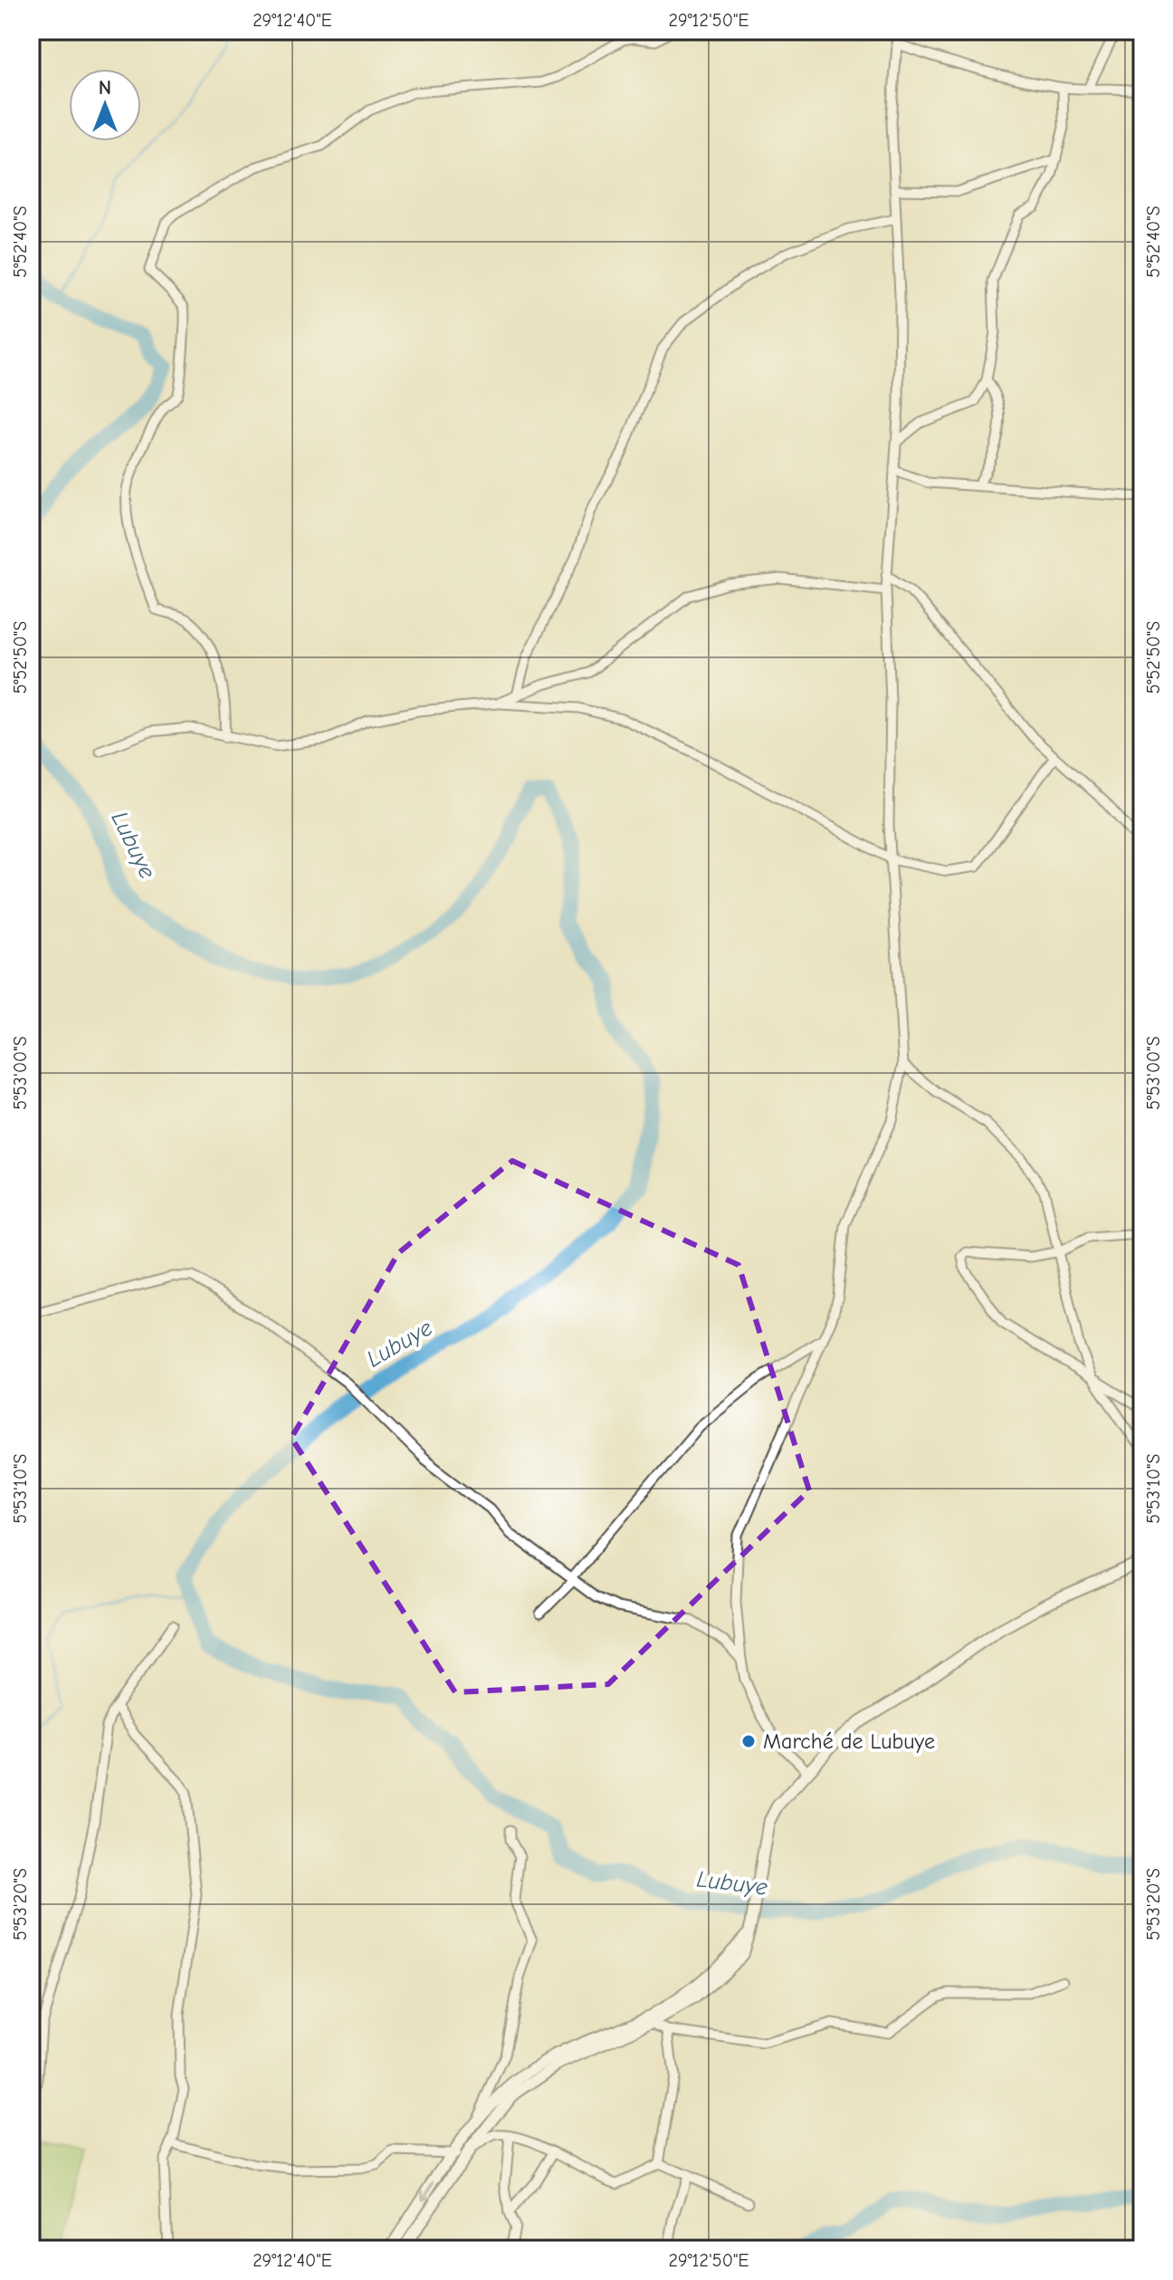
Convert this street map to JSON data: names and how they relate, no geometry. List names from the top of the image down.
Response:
{
  "water": ["Lubuye"],
  "places": ["Marché de Lubuye"],
  "north": "top",
  "coordinates": [
    "29°12'40\"E",
    "29°12'50\"E",
    "5°52'40\"S",
    "5°52'50\"S",
    "5°53'00\"S",
    "5°53'10\"S",
    "5°53'20\"S"
  ]
}
